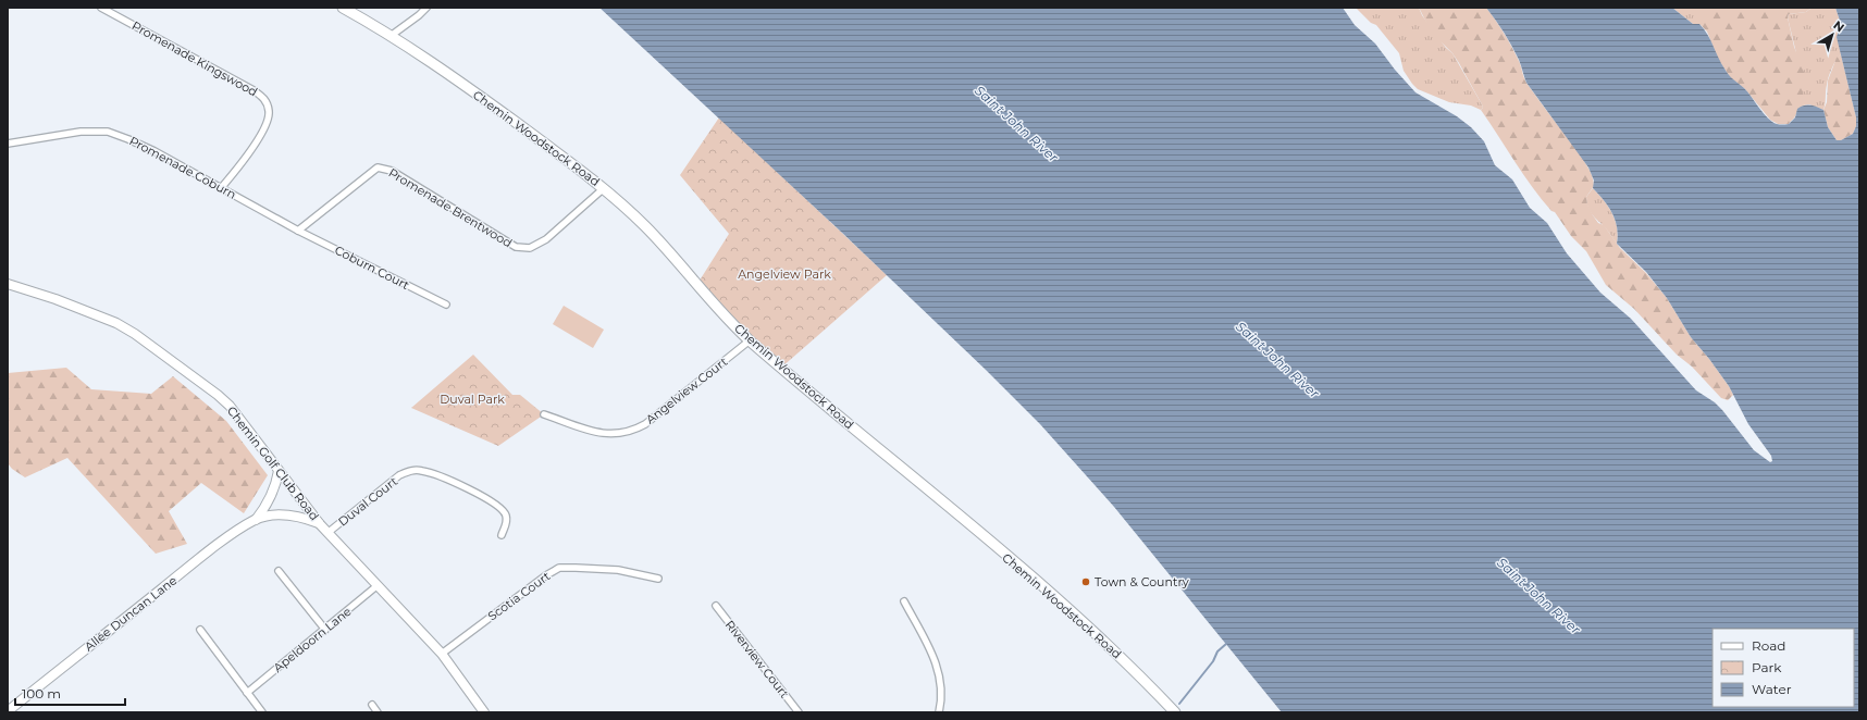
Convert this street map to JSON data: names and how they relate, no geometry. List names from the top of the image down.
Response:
{
  "streets": {
    "main road": ["Chemin Woodstock Road"],
    "street": [
      "Promenade Kingswood",
      "Promenade Coburn",
      "Promenade Brentwood",
      "Coburn Court",
      "Angelview Court",
      "Chemin Golf Club Road",
      "Duval Court",
      "Scotia Court",
      "Allée Duncan Lane",
      "Apeldoorn Lane",
      "Riverview Court"
    ]
  },
  "crossings": [
    ["Promenade Kingswood", "Promenade Coburn"],
    ["Chemin Woodstock Road", "Promenade Brentwood"],
    ["Chemin Woodstock Road", "Angelview Court"],
    ["Promenade Coburn", "Promenade Brentwood"],
    ["Promenade Coburn", "Coburn Court"],
    ["Promenade Brentwood", "Coburn Court"],
    ["Chemin Golf Club Road", "Duval Court"],
    ["Chemin Golf Club Road", "Scotia Court"],
    ["Chemin Golf Club Road", "Apeldoorn Lane"]
  ],
  "water": ["Saint John River"],
  "parks": ["Angelview Park", "Duval Park"],
  "places": ["Town & Country"],
  "legend": ["Road", "Park", "Water"],
  "scale_bar": "100 m",
  "north": "top right"
}
